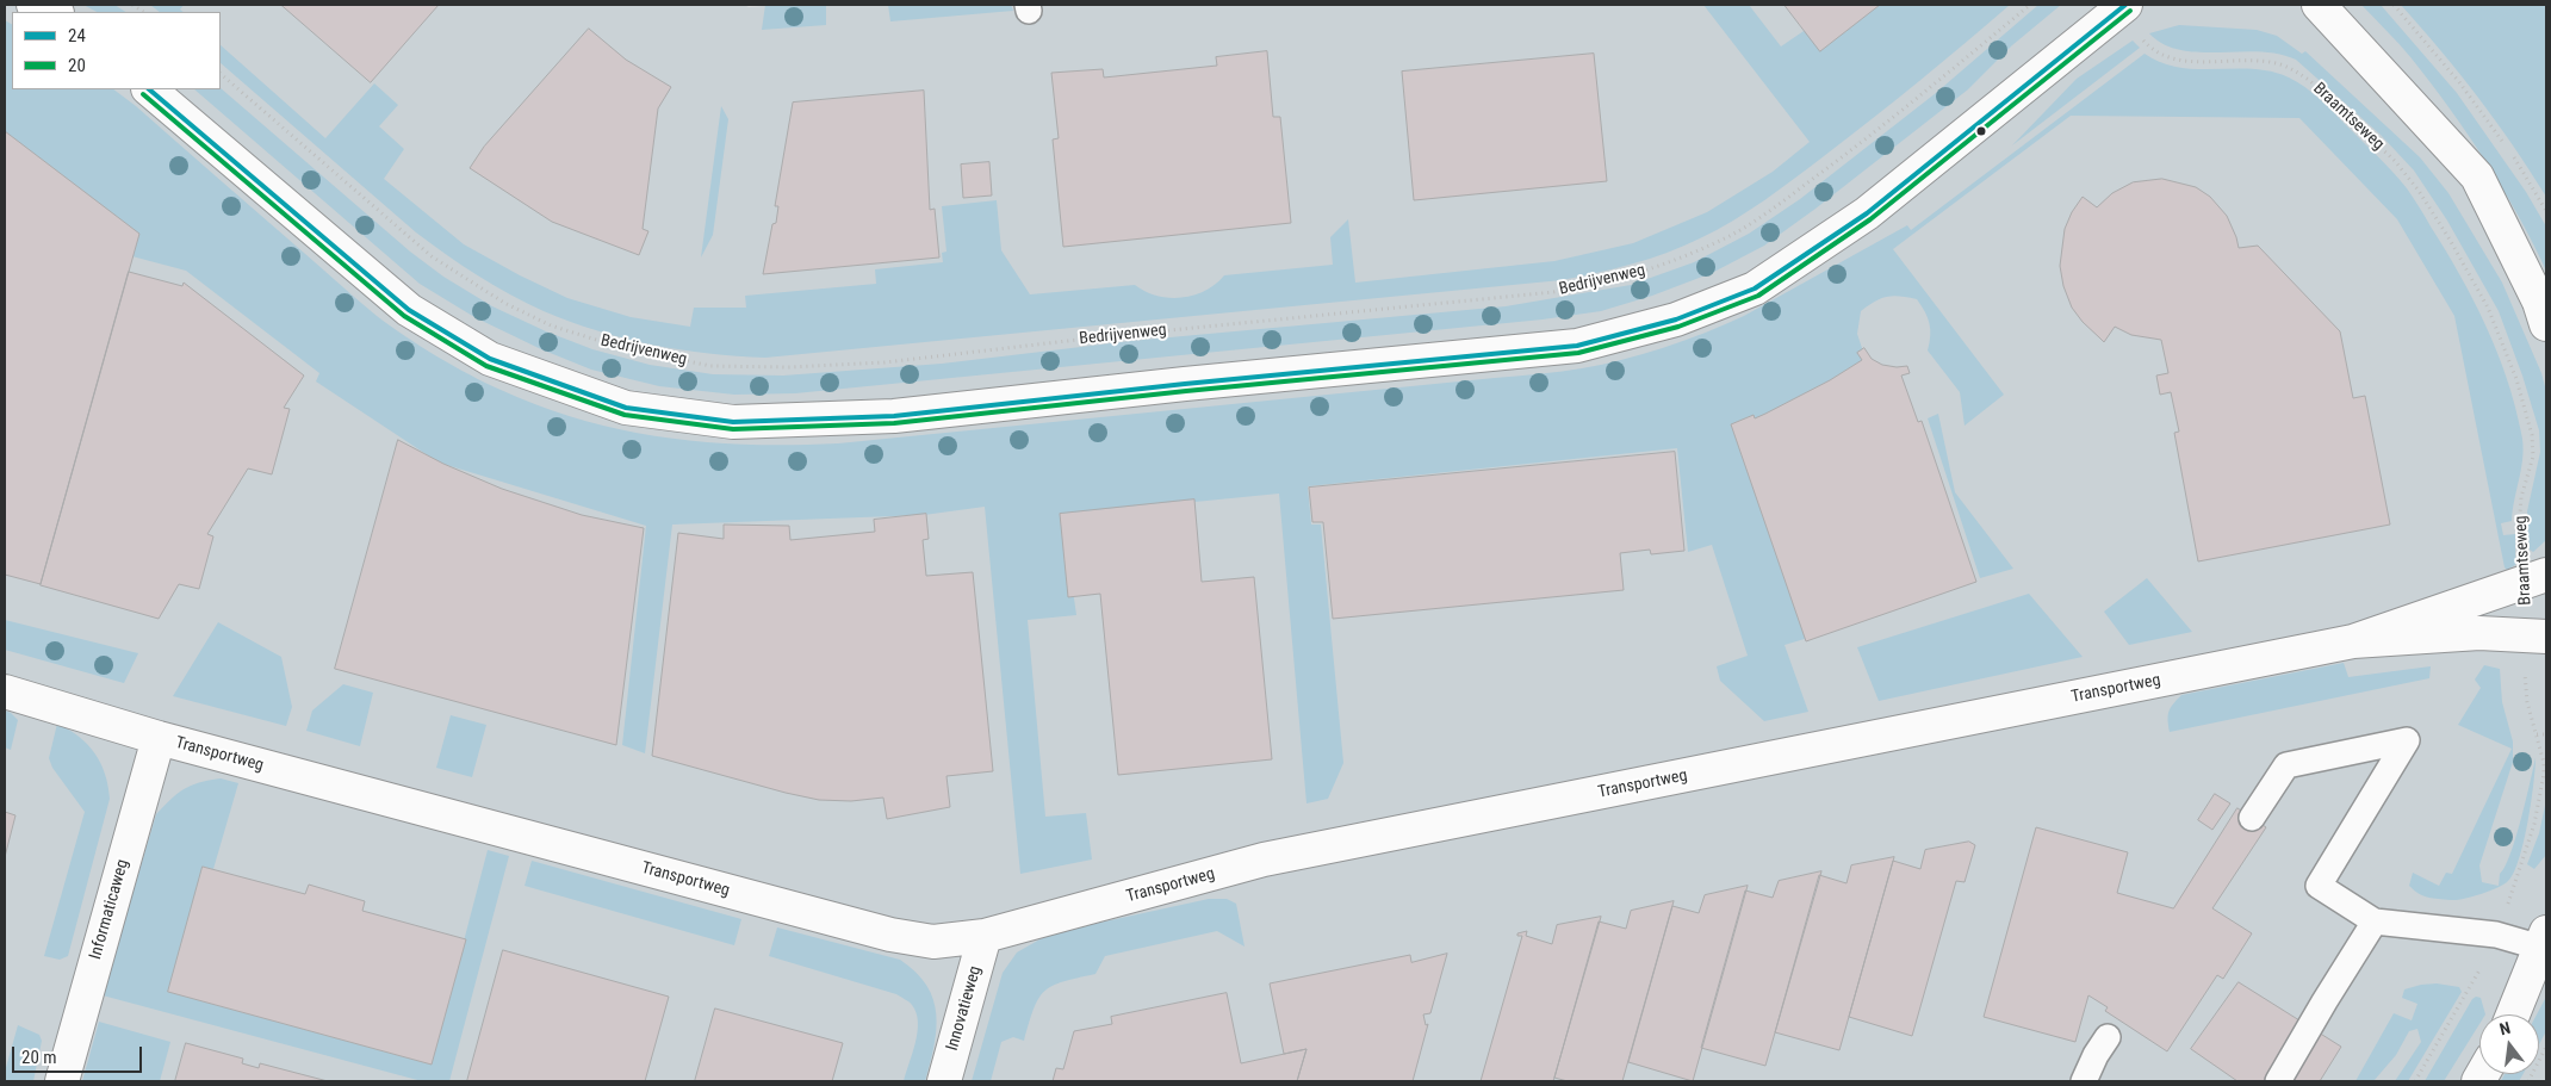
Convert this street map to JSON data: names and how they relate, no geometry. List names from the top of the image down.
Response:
{
  "streets": {
    "street": ["Transportweg", "Informaticaweg", "Innovatieweg"],
    "path": ["Braamtseweg", "Bedrijvenweg"]
  },
  "crossings": [
    ["Braamtseweg", "Transportweg"],
    ["Transportweg", "Informaticaweg"],
    ["Transportweg", "Innovatieweg"]
  ],
  "lines": ["transit line 24", "transit line 20"],
  "legend": ["24", "20"],
  "scale_bar": "20 m",
  "north": "top"
}
